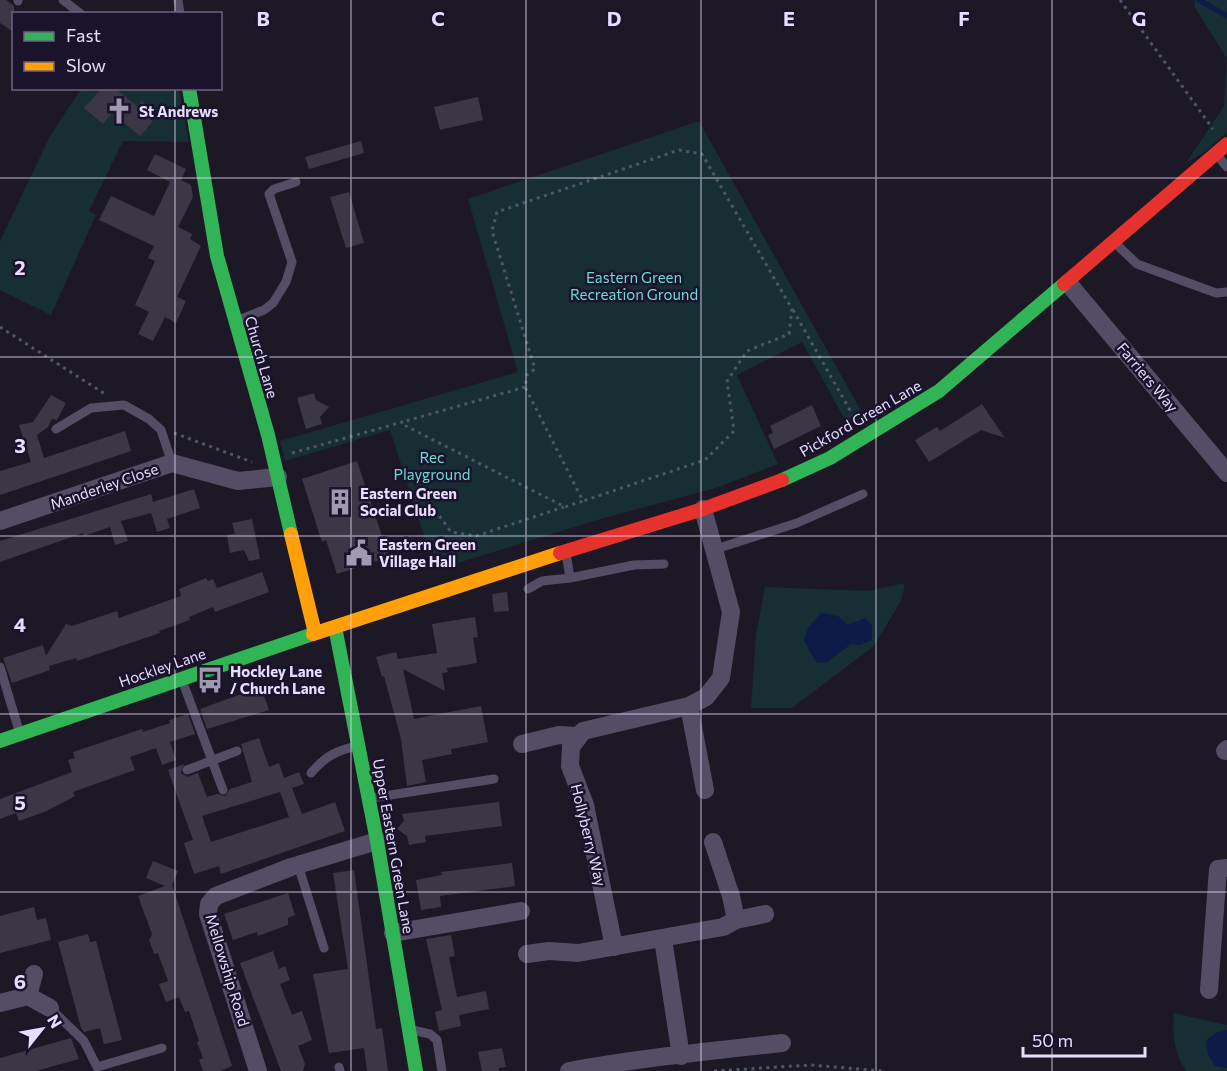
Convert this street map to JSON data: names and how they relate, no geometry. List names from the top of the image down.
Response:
{
  "streets": {
    "street": [
      "Church Lane",
      "Farriers Way",
      "Pickford Green Lane",
      "Manderley Close",
      "Hockley Lane",
      "Hollyberry Way",
      "Upper Eastern Green Lane",
      "Mellowship Road"
    ]
  },
  "crossings": [
    ["Church Lane", "Manderley Close"],
    ["Church Lane", "Hockley Lane"],
    ["Farriers Way", "Pickford Green Lane"],
    ["Pickford Green Lane", "Hockley Lane"],
    ["Pickford Green Lane", "Upper Eastern Green Lane"],
    ["Hockley Lane", "Upper Eastern Green Lane"],
    ["Upper Eastern Green Lane", "Mellowship Road"]
  ],
  "parks": ["Eastern Green Recreation Ground", "Rec Playground"],
  "places": {
    "church": ["St Andrews"],
    "building": ["Eastern Green Social Club"],
    "public building": ["Eastern Green Village Hall"],
    "bus stop": ["Hockley Lane / Church Lane"]
  },
  "legend": ["Fast", "Slow"],
  "scale_bar": "50 m",
  "north": "top right",
  "grid": {
    "columns": [
      "B",
      "C",
      "D",
      "E",
      "F",
      "G"
    ],
    "rows": [
      "2",
      "3",
      "4",
      "5",
      "6"
    ]
  }
}
